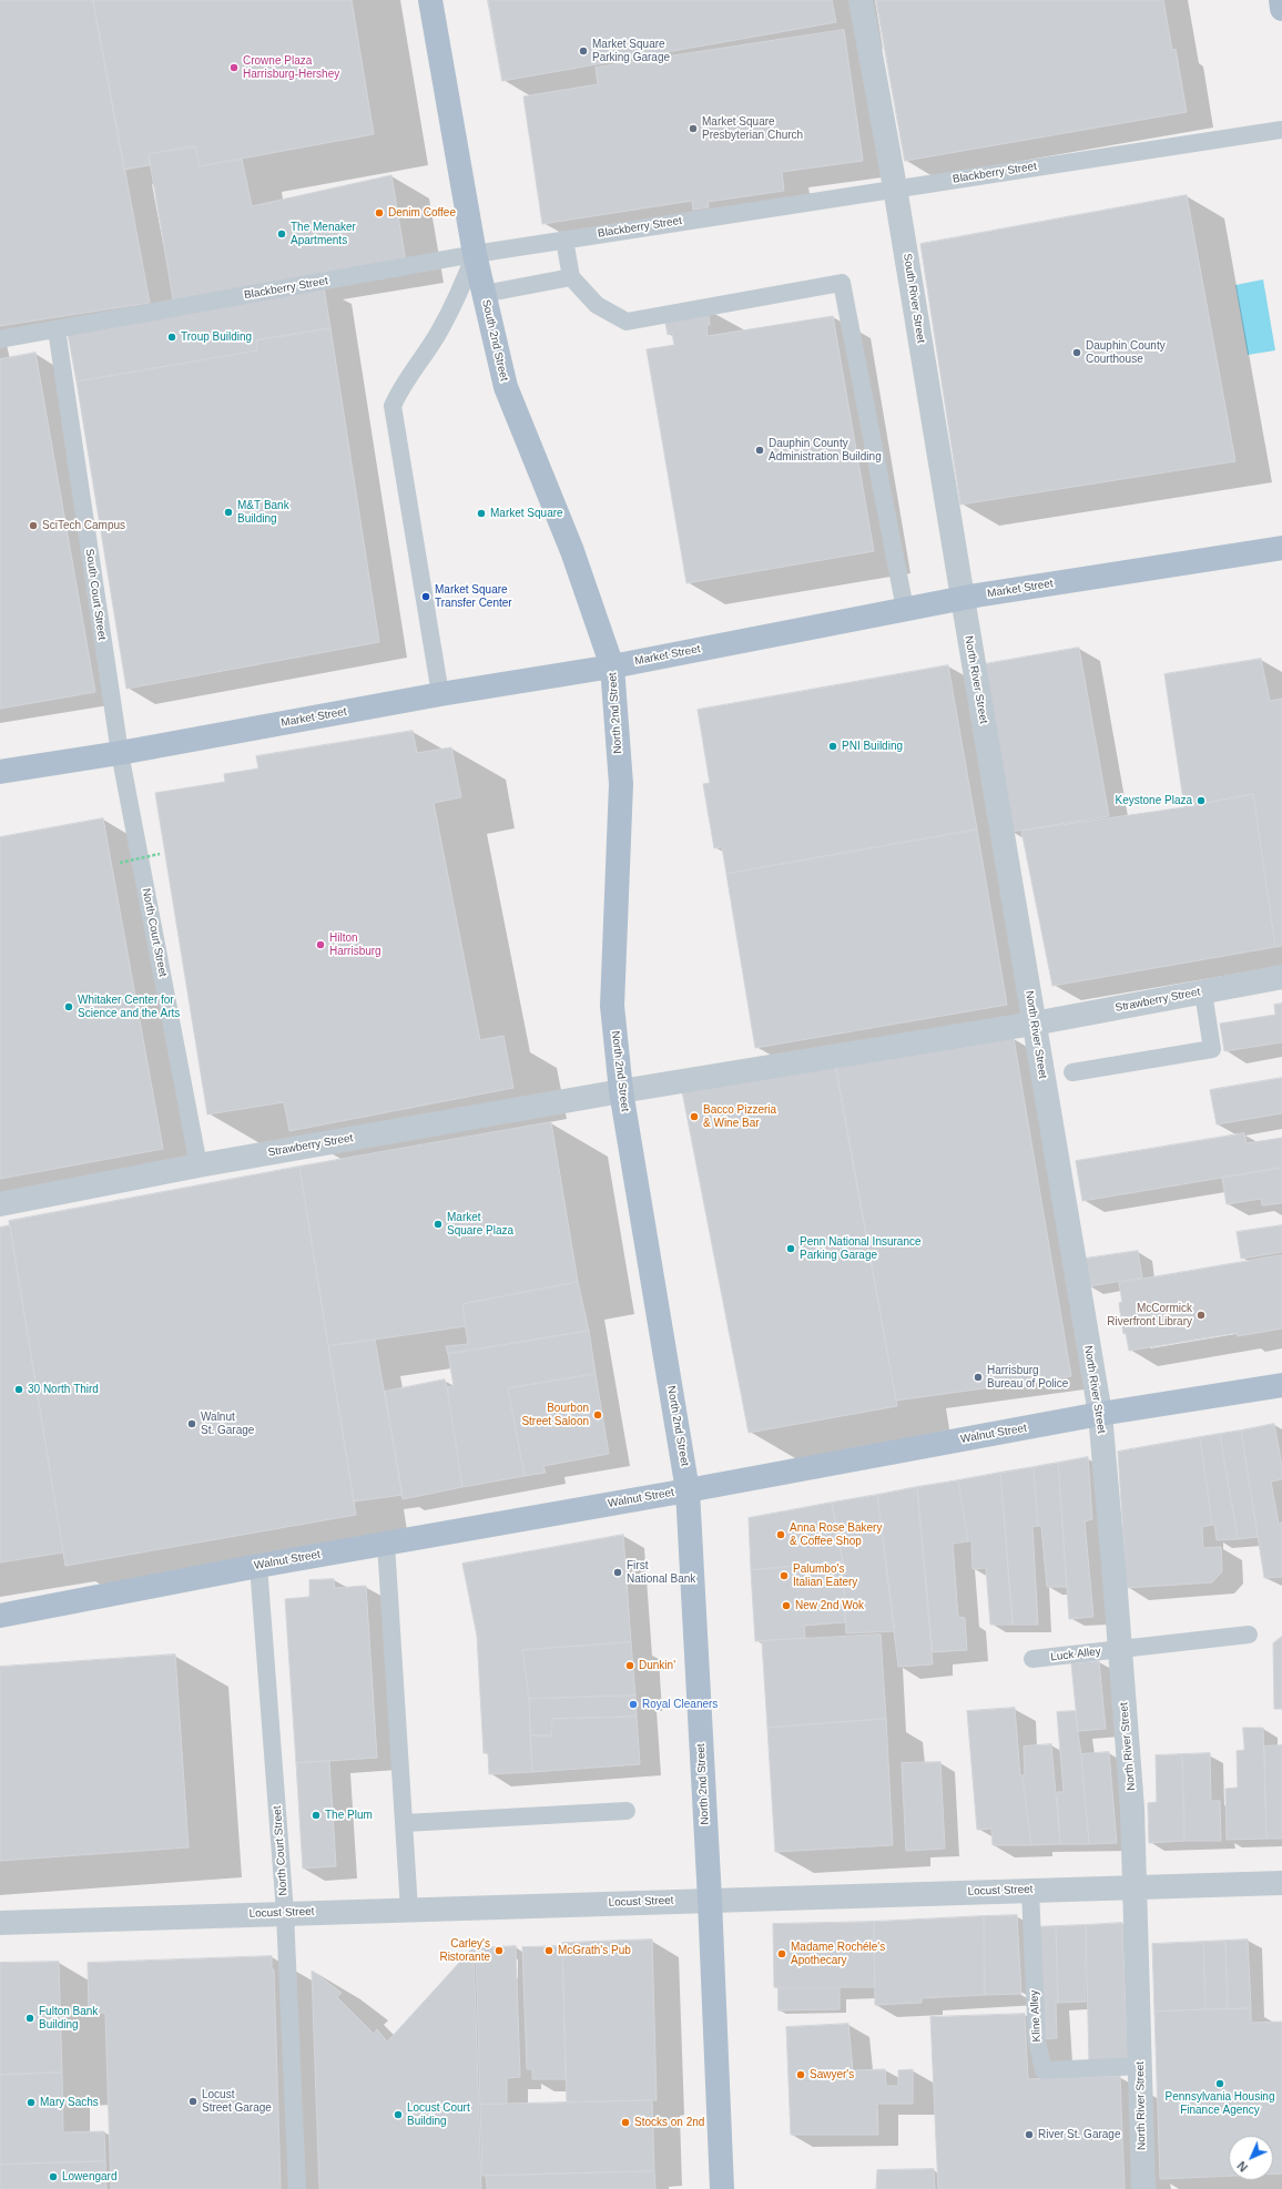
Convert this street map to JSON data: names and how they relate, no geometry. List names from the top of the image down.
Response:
{
  "streets": {
    "main road": [
      "South 2nd Street",
      "Market Street",
      "North 2nd Street",
      "Walnut Street"
    ],
    "street": [
      "South River Street",
      "North River Street",
      "Strawberry Street",
      "Locust Street"
    ],
    "lane": [
      "Blackberry Street",
      "South Court Street",
      "North Court Street",
      "Luck Alley",
      "Kline Alley"
    ]
  },
  "crossings": [
    ["Blackberry Street", "South River Street"],
    ["Blackberry Street", "South 2nd Street"],
    ["Blackberry Street", "South Court Street"],
    ["South River Street", "Market Street"],
    ["South River Street", "North River Street"],
    ["South 2nd Street", "Market Street"],
    ["South 2nd Street", "North 2nd Street"],
    ["Market Street", "South Court Street"],
    ["Market Street", "North River Street"],
    ["Market Street", "North 2nd Street"],
    ["Market Street", "North Court Street"],
    ["South Court Street", "North Court Street"],
    ["North River Street", "Strawberry Street"],
    ["North River Street", "Walnut Street"],
    ["North River Street", "Luck Alley"],
    ["North River Street", "Locust Street"],
    ["North River Street", "Kline Alley"],
    ["North 2nd Street", "Strawberry Street"],
    ["North 2nd Street", "Walnut Street"],
    ["North 2nd Street", "Locust Street"],
    ["North Court Street", "Strawberry Street"],
    ["North Court Street", "Walnut Street"],
    ["North Court Street", "Locust Street"],
    ["Locust Street", "Kline Alley"]
  ],
  "places": [
    "Market Square Parking Garage",
    "Crowne Plaza Harrisburg-Hershey",
    "Market Square Presbyterian Church",
    "Denim Coffee",
    "The Menaker Apartments",
    "Troup Building",
    "Dauphin County Courthouse",
    "Dauphin County Administration Building",
    "M&T Bank Building",
    "Market Square",
    "SciTech Campus",
    "Market Square Transfer Center",
    "PNI Building",
    "Keystone Plaza",
    "Hilton Harrisburg",
    "Whitaker Center for Science and the Arts",
    "Bacco Pizzeria & Wine Bar",
    "Market Square Plaza",
    "Penn National Insurance Parking Garage",
    "McCormick Riverfront Library",
    "Harrisburg Bureau of Police",
    "30 North Third",
    "Bourbon Street Saloon",
    "Walnut St. Garage",
    "Anna Rose Bakery & Coffee Shop",
    "First National Bank",
    "Palumbo's Italian Eatery",
    "New 2nd Wok",
    "Dunkin'",
    "Royal Cleaners",
    "The Plum",
    "Carley's Ristorante",
    "McGrath's Pub",
    "Madame Rochéle's Apothecary",
    "Fulton Bank Building",
    "Sawyer's",
    "Pennsylvania Housing Finance Agency",
    "Locust Street Garage",
    "Mary Sachs",
    "Locust Court Building",
    "Stocks on 2nd",
    "River St. Garage",
    "Lowengard"
  ],
  "north": "bottom left"
}
